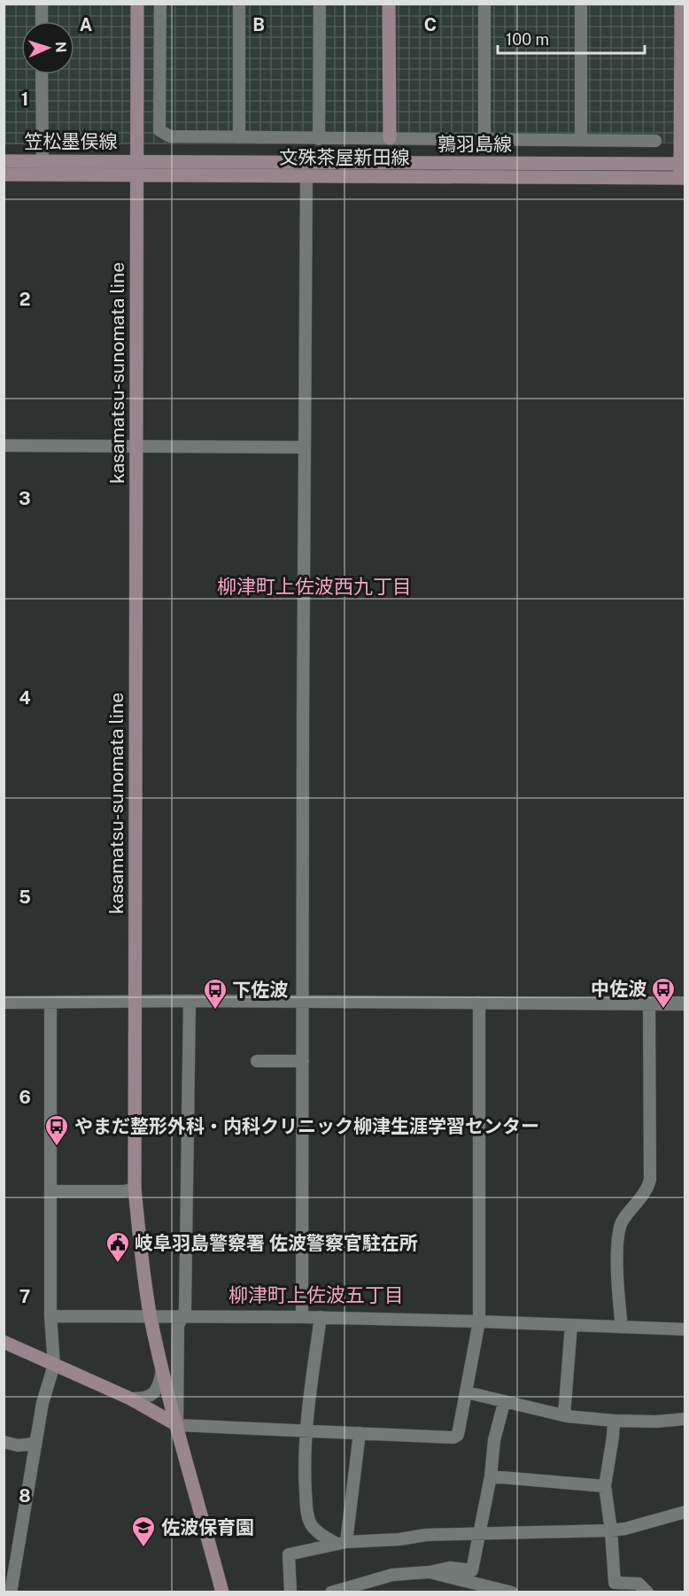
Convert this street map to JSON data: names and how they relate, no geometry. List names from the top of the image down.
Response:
{
  "streets": {
    "main road": [
      "笠松墨俣線",
      "鶉羽島線",
      "文殊茶屋新田線",
      "kasamatsu-sunomata line"
    ]
  },
  "crossings": [
    ["笠松墨俣線", "鶉羽島線"],
    ["笠松墨俣線", "kasamatsu-sunomata line"],
    ["鶉羽島線", "kasamatsu-sunomata line"],
    ["文殊茶屋新田線", "kasamatsu-sunomata line"]
  ],
  "districts": ["柳津町上佐波西九丁目", "柳津町上佐波五丁目"],
  "places": {
    "bus stop": ["中佐波", "下佐波", "やまだ整形外科・内科クリニック柳津生涯学習センター"],
    "public building": ["岐阜羽島警察署 佐波警察官駐在所"],
    "school or university": ["佐波保育園"]
  },
  "scale_bar": "100 m",
  "north": "right",
  "grid": {
    "columns": ["A", "B", "C"],
    "rows": [
      "1",
      "2",
      "3",
      "4",
      "5",
      "6",
      "7",
      "8"
    ]
  }
}
